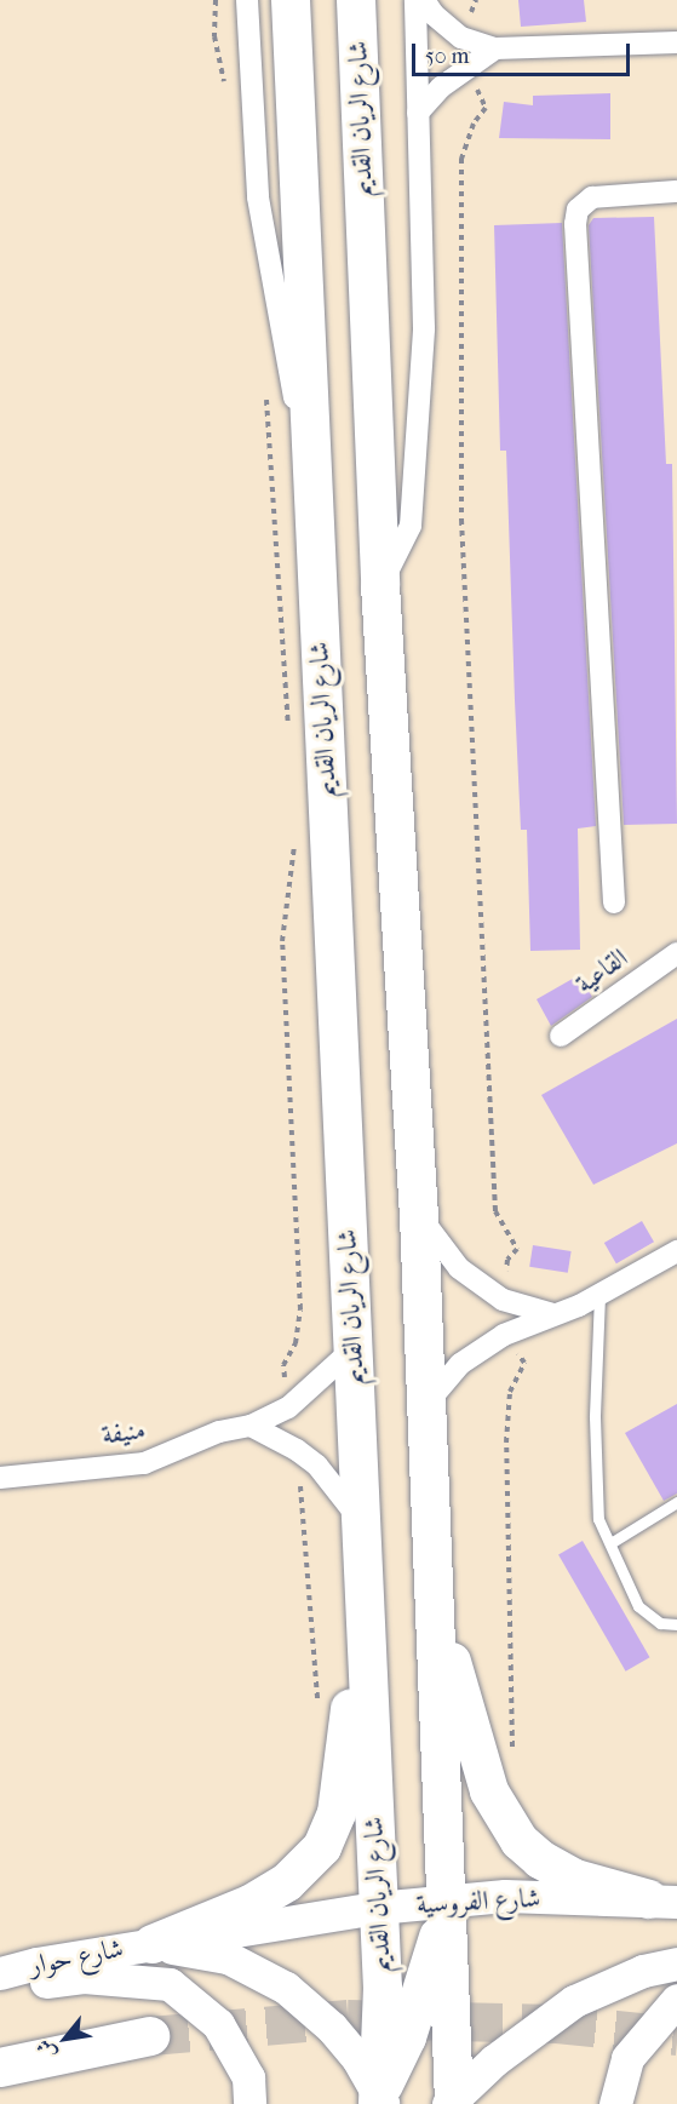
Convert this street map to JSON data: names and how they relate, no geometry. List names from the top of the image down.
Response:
{
  "streets": {
    "highway": ["شارع الريان القديم"],
    "main road": ["شارع الفروسية", "شارع حوار"],
    "street": ["القاعية", "منيفة"]
  },
  "crossings": [
    ["شارع الريان القديم", "منيفة"],
    ["شارع الريان القديم", "شارع الفروسية"],
    ["شارع الفروسية", "شارع حوار"]
  ],
  "scale_bar": "50 m",
  "north": "bottom left"
}
